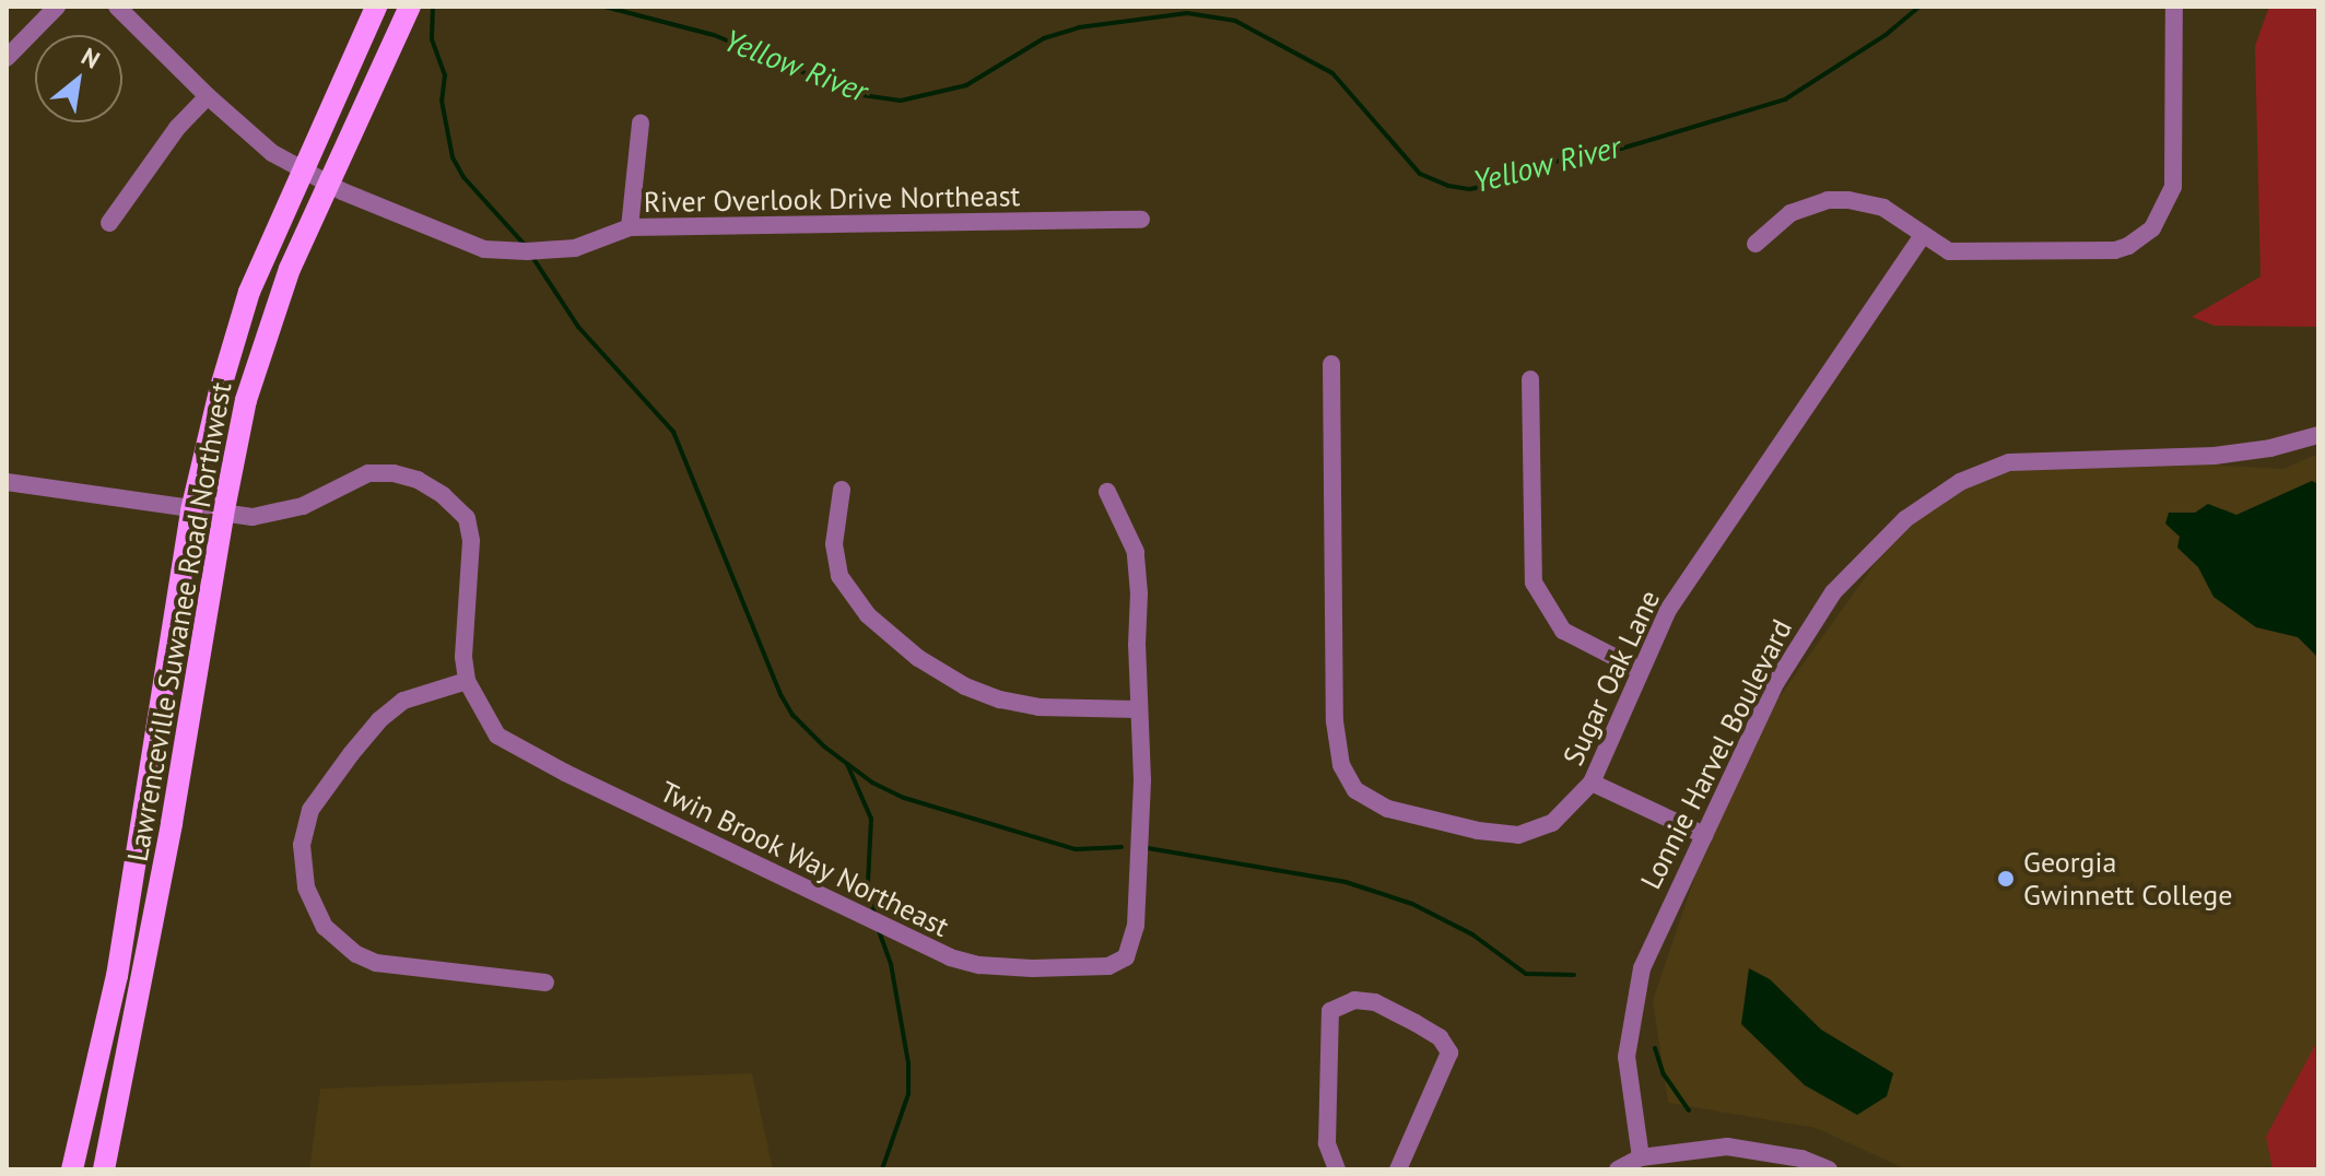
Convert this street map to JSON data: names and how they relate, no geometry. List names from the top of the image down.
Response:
{
  "streets": {
    "main road": ["Lawrenceville Suwanee Road Northwest"],
    "street": [
      "River Overlook Drive Northeast",
      "Sugar Oak Lane",
      "Lonnie Harvel Boulevard",
      "Twin Brook Way Northeast"
    ]
  },
  "crossings": [
    ["River Overlook Drive Northeast", "Lawrenceville Suwanee Road Northwest"],
    ["Lawrenceville Suwanee Road Northwest", "Twin Brook Way Northeast"]
  ],
  "water": ["Yellow River"],
  "places": ["Georgia Gwinnett College"],
  "north": "top right"
}
